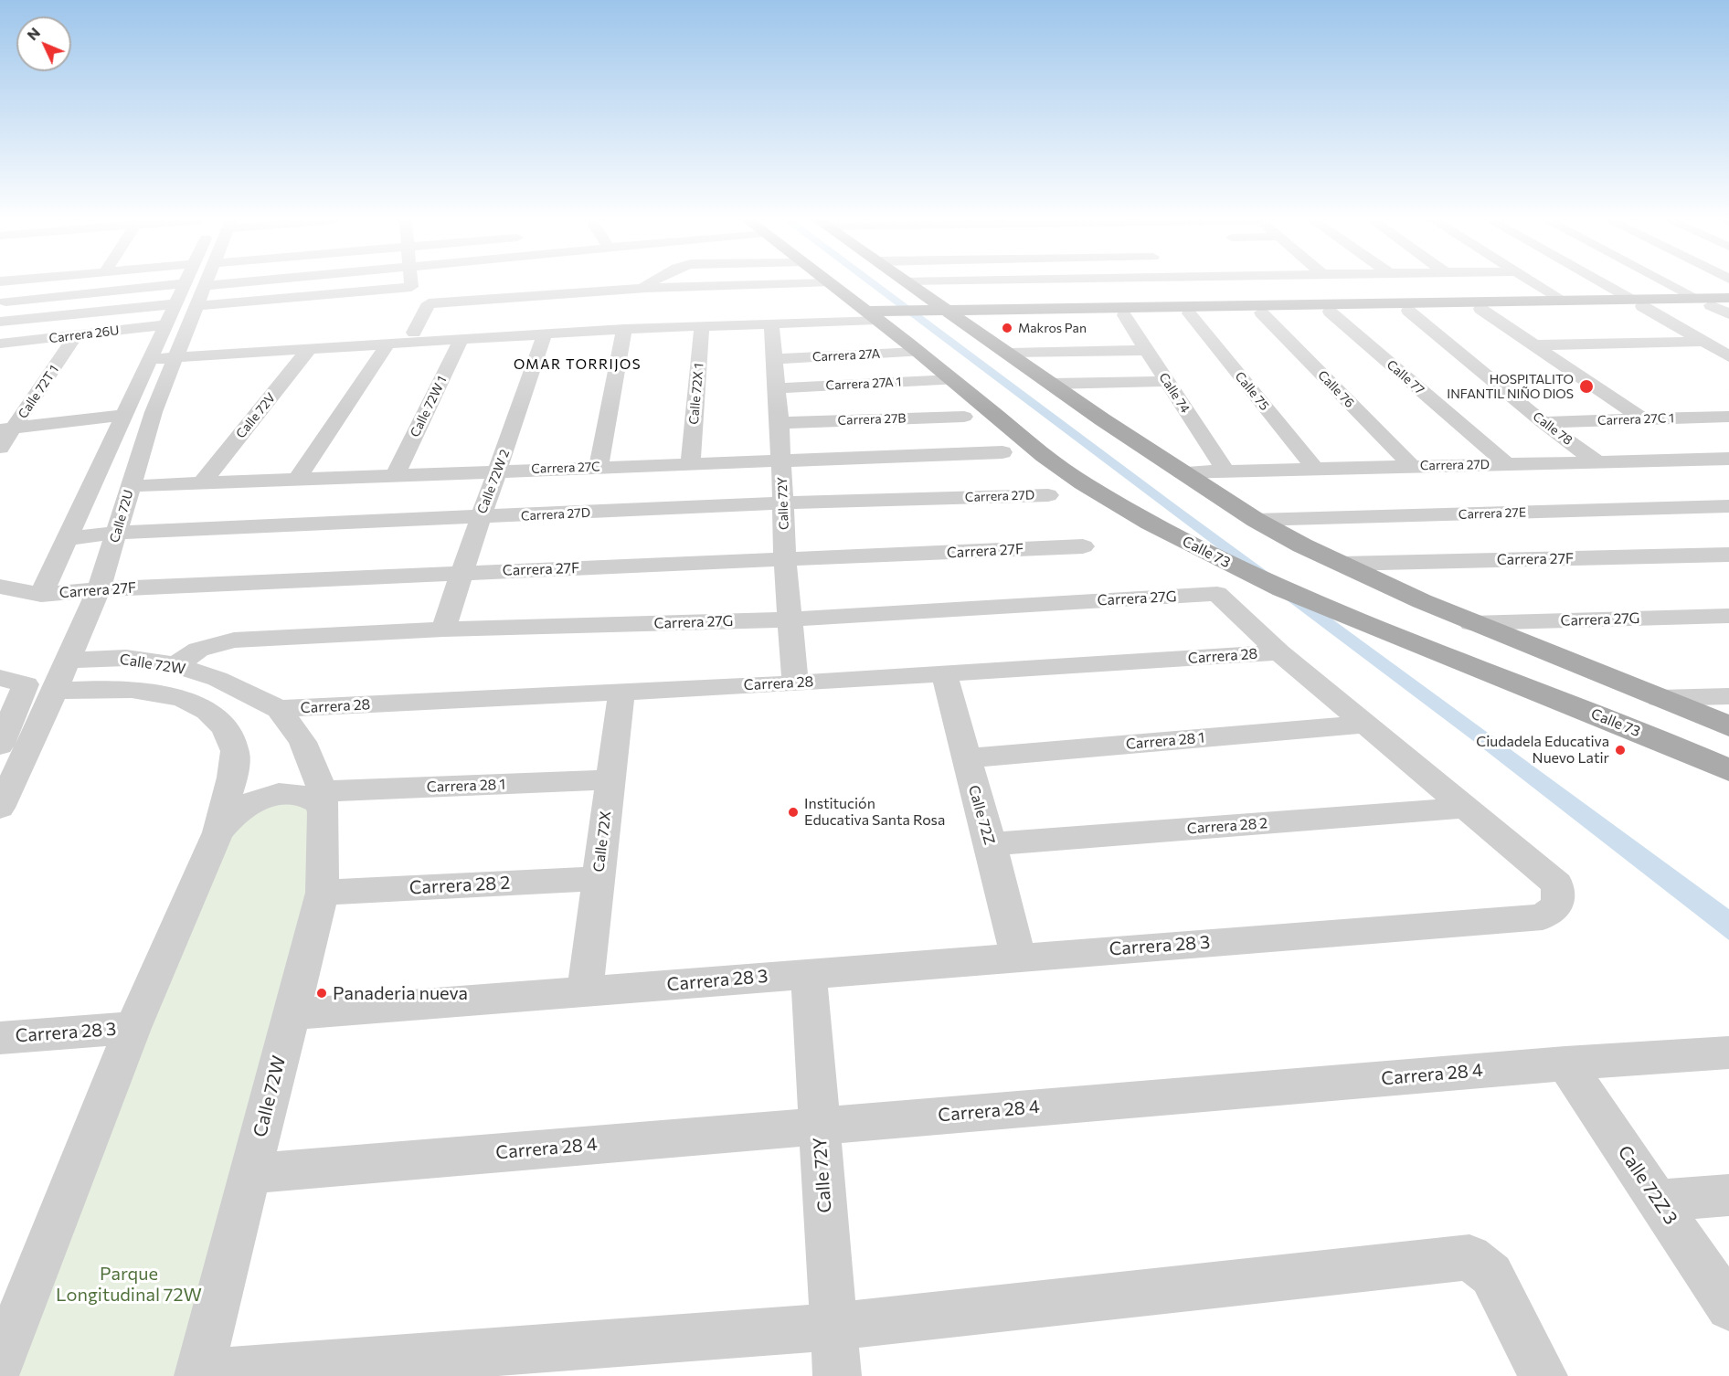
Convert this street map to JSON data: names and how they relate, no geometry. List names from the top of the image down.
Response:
{
  "streets": {
    "main road": ["Calle 73"],
    "street": [
      "Carrera 26U",
      "Carrera 27A",
      "Calle 77",
      "Carrera 27A 1",
      "Calle 76",
      "Calle 75",
      "Calle 72T 1",
      "Calle 74",
      "Calle 72X 1",
      "Calle 72W 1",
      "Calle 72V",
      "Carrera 27B",
      "Carrera 27C 1",
      "Calle 78",
      "Carrera 27D",
      "Carrera 27C",
      "Calle 72W 2",
      "Calle 72Y",
      "Carrera 27E",
      "Calle 72U",
      "Carrera 27F",
      "Carrera 27G",
      "Carrera 28",
      "Calle 72W",
      "Carrera 28 1",
      "Calle 72Z",
      "Carrera 28 2",
      "Calle 72X",
      "Carrera 28 3",
      "Carrera 28 4",
      "Calle 72Z 3"
    ]
  },
  "crossings": [
    ["Carrera 26U", "Calle 72T 1"],
    ["Carrera 27A", "Calle 72Y"],
    ["Carrera 27A", "Calle 73"],
    ["Calle 77", "Carrera 27D"],
    ["Carrera 27A 1", "Calle 72Y"],
    ["Carrera 27A 1", "Calle 73"],
    ["Calle 76", "Carrera 27D"],
    ["Calle 75", "Carrera 27D"],
    ["Calle 74", "Carrera 27D"],
    ["Calle 72X 1", "Carrera 27C"],
    ["Calle 72W 1", "Carrera 27C"],
    ["Calle 72V", "Carrera 27C"],
    ["Carrera 27B", "Calle 72Y"],
    ["Carrera 27C 1", "Calle 78"],
    ["Calle 78", "Carrera 27D"],
    ["Carrera 27D", "Calle 72W 2"],
    ["Carrera 27D", "Calle 72Y"],
    ["Carrera 27D", "Calle 72U"],
    ["Carrera 27C", "Calle 72W 2"],
    ["Carrera 27C", "Calle 72Y"],
    ["Carrera 27C", "Calle 72U"],
    ["Calle 72W 2", "Carrera 27F"],
    ["Calle 72W 2", "Carrera 27G"],
    ["Calle 72Y", "Carrera 27F"],
    ["Calle 72Y", "Carrera 27G"],
    ["Calle 72Y", "Carrera 28"],
    ["Calle 72Y", "Carrera 28 3"],
    ["Calle 72Y", "Carrera 28 4"],
    ["Calle 72U", "Carrera 27F"],
    ["Calle 72U", "Calle 72W"],
    ["Carrera 27G", "Calle 72W"],
    ["Carrera 27G", "Carrera 28 3"],
    ["Carrera 28", "Calle 72W"],
    ["Carrera 28", "Calle 72Z"],
    ["Carrera 28", "Calle 72X"],
    ["Carrera 28", "Carrera 28 3"],
    ["Calle 72W", "Carrera 28 1"],
    ["Calle 72W", "Carrera 28 2"],
    ["Calle 72W", "Carrera 28 3"],
    ["Calle 72W", "Carrera 28 4"],
    ["Carrera 28 1", "Calle 72Z"],
    ["Carrera 28 1", "Calle 72X"],
    ["Carrera 28 1", "Carrera 28 3"],
    ["Calle 72Z", "Carrera 28 2"],
    ["Calle 72Z", "Carrera 28 3"],
    ["Carrera 28 2", "Calle 72X"],
    ["Carrera 28 2", "Carrera 28 3"],
    ["Calle 72X", "Carrera 28 3"],
    ["Carrera 28 4", "Calle 72Z 3"]
  ],
  "districts": ["OMAR TORRIJOS"],
  "parks": ["Parque Longitudinal 72W"],
  "places": [
    "Makros Pan",
    "HOSPITALITO INFANTIL NIÑO DIOS",
    "Ciudadela Educativa Nuevo Latir",
    "Institución Educativa Santa Rosa",
    "Panaderia nueva"
  ],
  "north": "top left"
}
